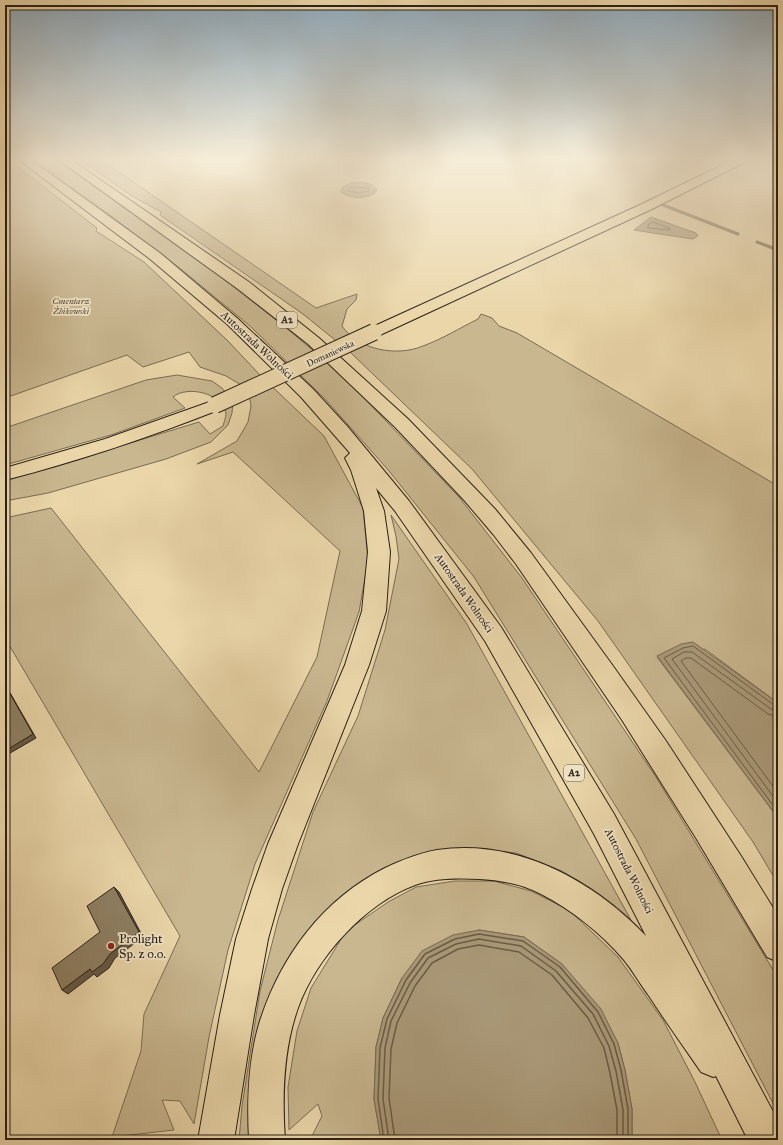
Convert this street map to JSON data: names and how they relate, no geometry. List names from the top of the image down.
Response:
{
  "streets": {
    "main road": ["A2", "Autostrada Wolności", "Domaniewska"]
  },
  "parks": ["Cmentarz Żbikowski"],
  "places": ["Prolight Sp. z o.o."]
}
